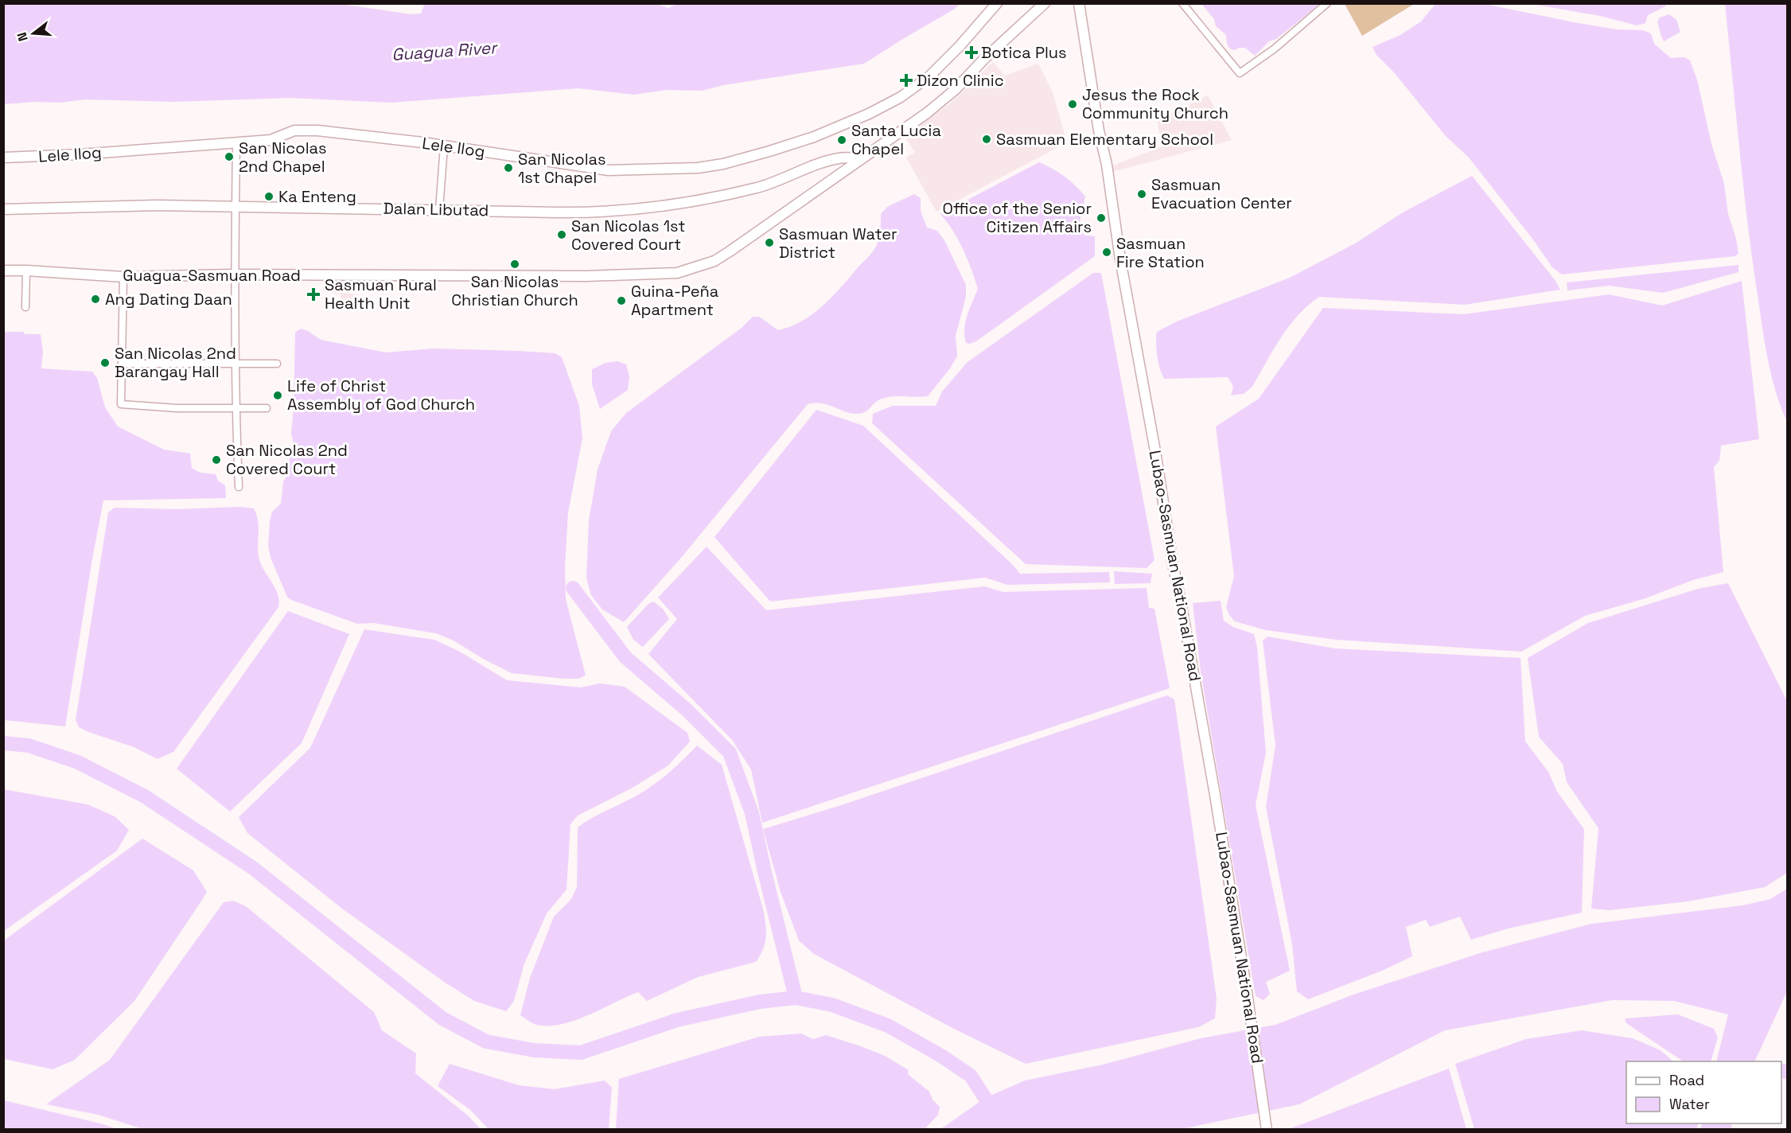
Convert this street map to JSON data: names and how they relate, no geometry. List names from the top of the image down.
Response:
{
  "streets": {
    "main road": [
      "Lele Ilog",
      "Dalan Libutad",
      "Guagua-Sasmuan Road",
      "Lubao-Sasmuan National Road"
    ]
  },
  "crossings": [
    ["Dalan Libutad", "Guagua-Sasmuan Road"]
  ],
  "water": ["Guagua River"],
  "places": {
    "health": ["Botica Plus", "Dizon Clinic", "Sasmuan Rural Health Unit"],
    "other": [
      "Jesus the Rock Community Church",
      "Sasmuan Elementary School",
      "Santa Lucia Chapel",
      "San Nicolas 2nd Chapel",
      "San Nicolas 1st Chapel",
      "Sasmuan Evacuation Center",
      "Ka Enteng",
      "Office of the Senior Citizen Affairs",
      "San Nicolas 1st Covered Court",
      "Sasmuan Water District",
      "Sasmuan Fire Station",
      "San Nicolas Christian Church",
      "Ang Dating Daan",
      "Guina-Peña Apartment",
      "San Nicolas 2nd Barangay Hall",
      "Life of Christ Assembly of God Church",
      "San Nicolas 2nd Covered Court"
    ]
  },
  "legend": ["Road", "Water"],
  "north": "left"
}
